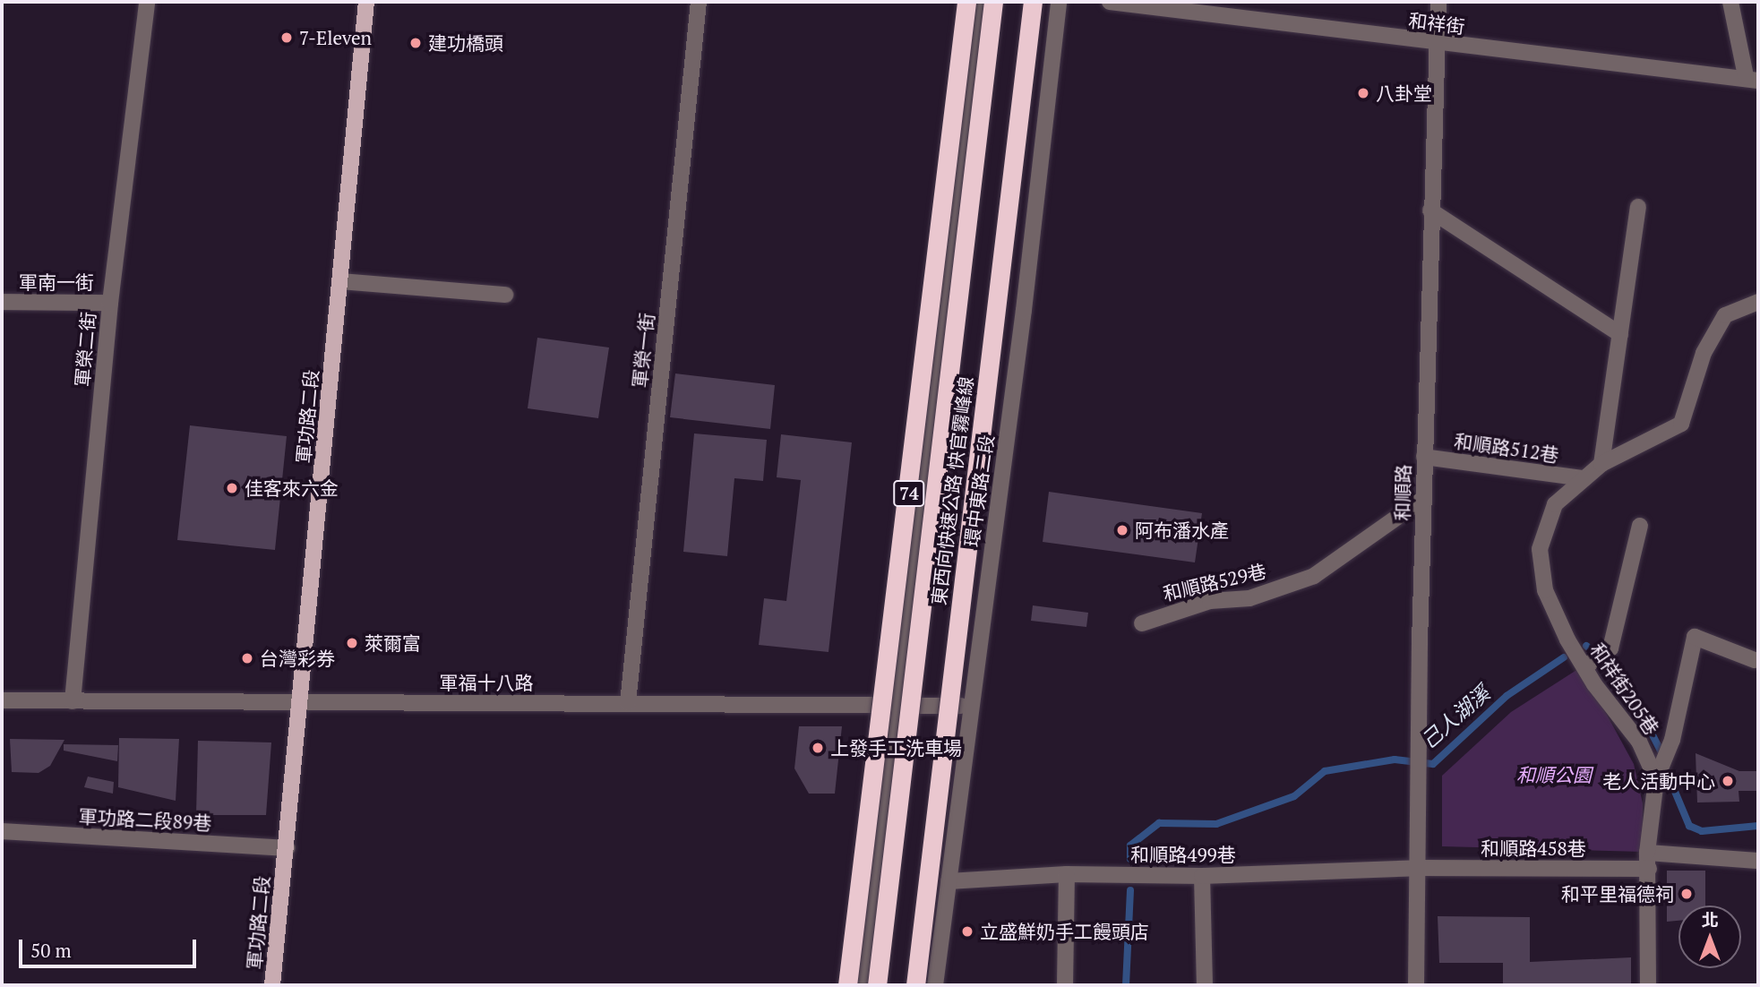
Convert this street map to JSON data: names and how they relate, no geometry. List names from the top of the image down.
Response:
{
  "streets": {
    "highway": ["東西向快速公路 快官霧峰線", "74"],
    "main road": ["軍功路二段"],
    "street": [
      "和祥街",
      "軍南一街",
      "軍榮二街",
      "軍榮一街",
      "和順路512巷",
      "環中東路二段",
      "和順路",
      "和順路529巷",
      "軍福十八路",
      "和祥街205巷",
      "軍功路二段89巷",
      "和順路458巷",
      "和順路499巷"
    ]
  },
  "crossings": [
    ["和祥街", "和順路"],
    ["軍南一街", "軍榮二街"],
    ["軍榮二街", "軍福十八路"],
    ["軍榮一街", "軍福十八路"],
    ["軍功路二段", "軍福十八路"],
    ["軍功路二段", "軍功路二段89巷"],
    ["和順路512巷", "和順路"],
    ["和順路512巷", "和祥街205巷"],
    ["環中東路二段", "軍福十八路"],
    ["環中東路二段", "和順路499巷"],
    ["和順路", "和順路529巷"],
    ["和順路", "和順路458巷"],
    ["和順路", "和順路499巷"],
    ["和順路458巷", "和順路499巷"]
  ],
  "water": ["己人湖溪"],
  "parks": ["和順公園"],
  "places": [
    "7-Eleven",
    "建功橋頭",
    "八卦堂",
    "佳客來六金",
    "阿布潘水產",
    "萊爾富",
    "台灣彩券",
    "上發手工洗車場",
    "老人活動中心",
    "和平里福德祠",
    "立盛鮮奶手工饅頭店"
  ],
  "scale_bar": "50 m",
  "north": "top"
}
